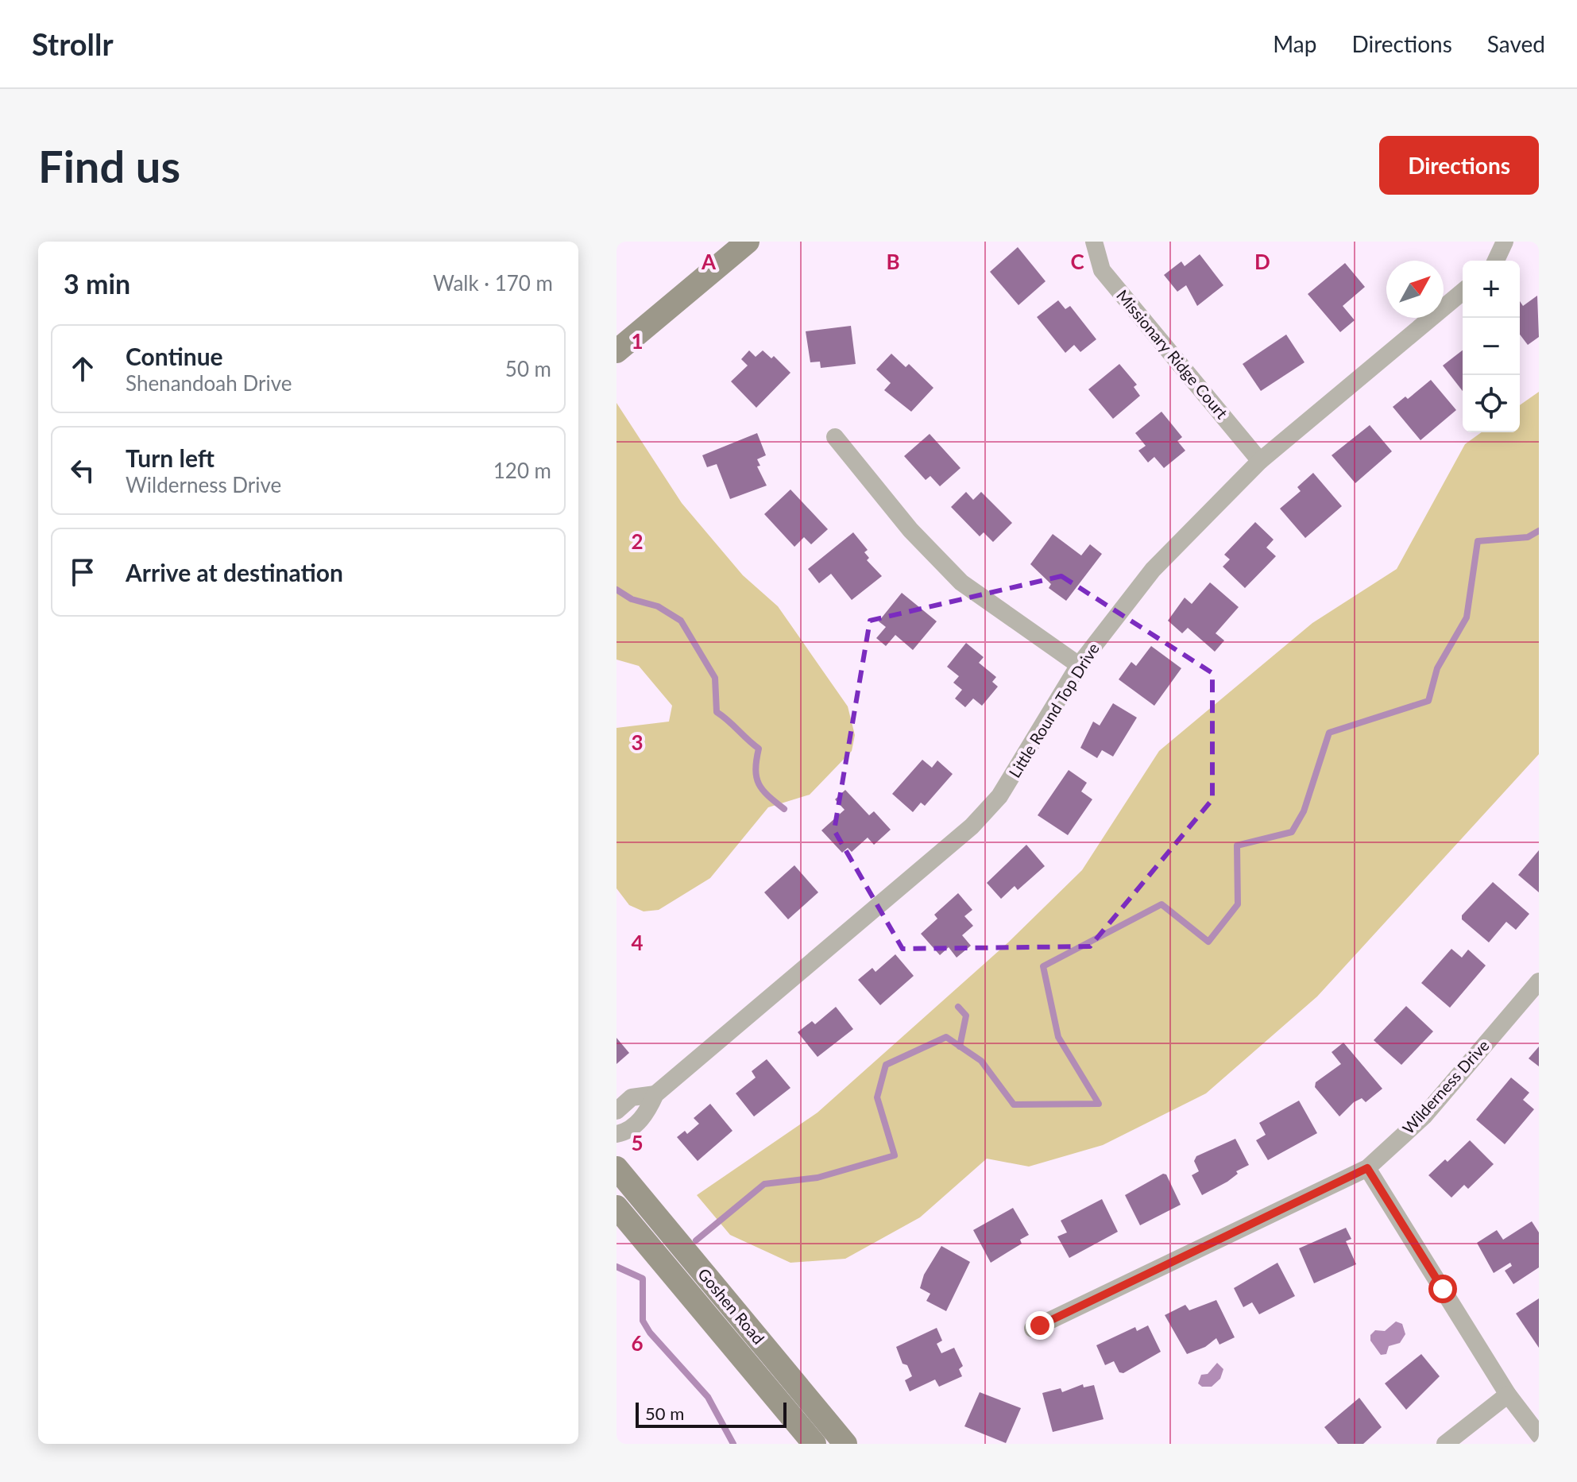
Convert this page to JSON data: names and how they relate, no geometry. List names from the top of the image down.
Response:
{
  "streets": {
    "street": [
      "Missionary Ridge Court",
      "Little Round Top Drive",
      "Wilderness Drive",
      "Goshen Road"
    ]
  },
  "crossings": [
    ["Missionary Ridge Court", "Little Round Top Drive"]
  ],
  "scale_bar": "50 m",
  "north": "top right",
  "page": {
    "header": "Strollr",
    "nav": ["Map", "Directions", "Saved"],
    "buttons": "Directions",
    "title": "Find us",
    "heading": ["3 min", "Walk · 170 m"],
    "map_buttons": ["+", "−"],
    "list": [
      ["Continue", "Shenandoah Drive", "50 m"],
      ["Turn left", "Wilderness Drive", "120 m"],
      "Arrive at destination"
    ],
    "scale": "50 m"
  },
  "grid": {
    "columns": [
      "A",
      "B",
      "C",
      "D"
    ],
    "rows": [
      "1",
      "2",
      "3",
      "4",
      "5",
      "6"
    ]
  }
}
